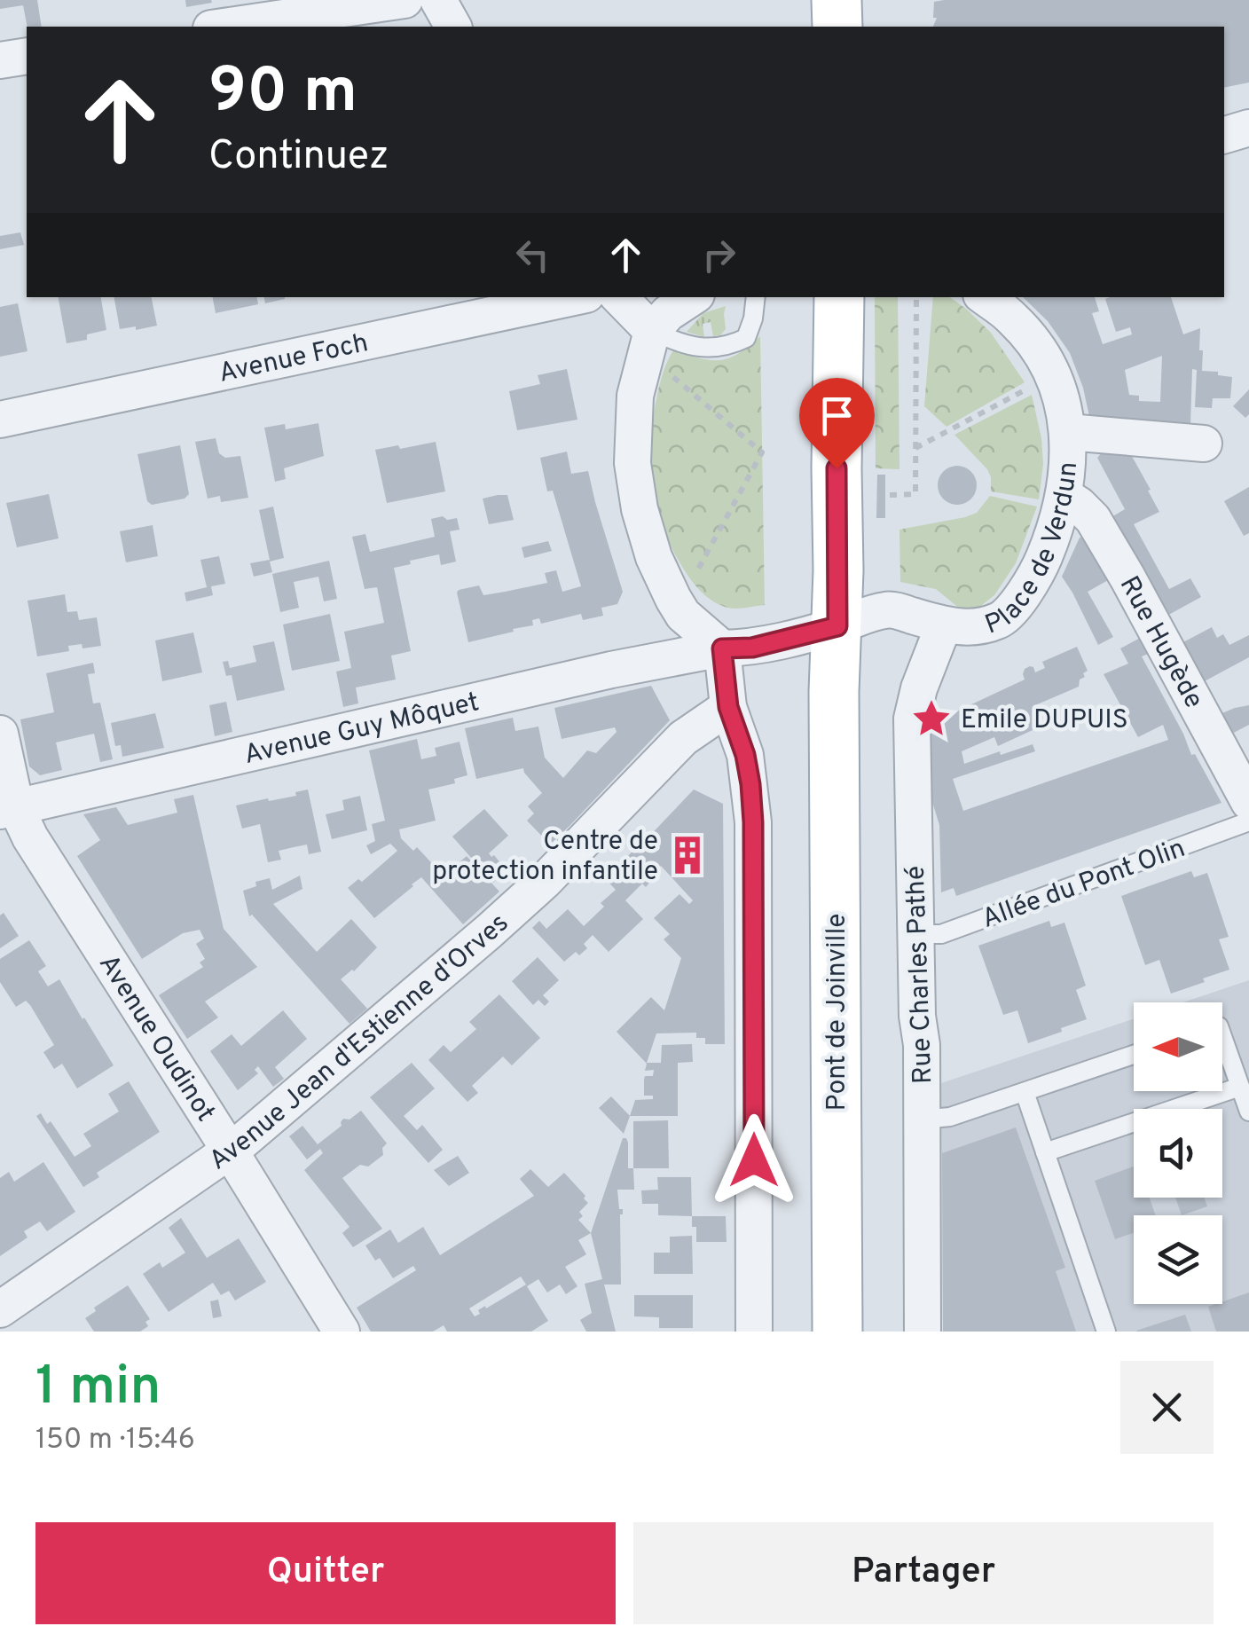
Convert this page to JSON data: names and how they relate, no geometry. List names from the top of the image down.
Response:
{
  "streets": {
    "main road": ["Pont de Joinville"],
    "street": [
      "Avenue Foch",
      "Place de Verdun",
      "Rue Hugède",
      "Avenue Guy Môquet",
      "Rue Charles Pathé",
      "Avenue Oudinot",
      "Avenue Jean d'Estienne d'Orves"
    ],
    "lane": ["Allée du Pont Olin"]
  },
  "crossings": [
    ["Place de Verdun", "Rue Hugède"],
    ["Place de Verdun", "Avenue Guy Môquet"],
    ["Place de Verdun", "Rue Charles Pathé"],
    ["Place de Verdun", "Pont de Joinville"],
    ["Avenue Guy Môquet", "Avenue Oudinot"],
    ["Allée du Pont Olin", "Rue Charles Pathé"],
    ["Avenue Oudinot", "Avenue Jean d'Estienne d'Orves"]
  ],
  "places": {
    "place": ["Emile DUPUIS"],
    "building": ["Centre de protection infantile"]
  },
  "north": "left",
  "page": {
    "turn": ["90 m", "Continuez"],
    "heading": ["1 min", "150 m · 15:46"],
    "buttons": ["Quitter", "Partager"]
  }
}
